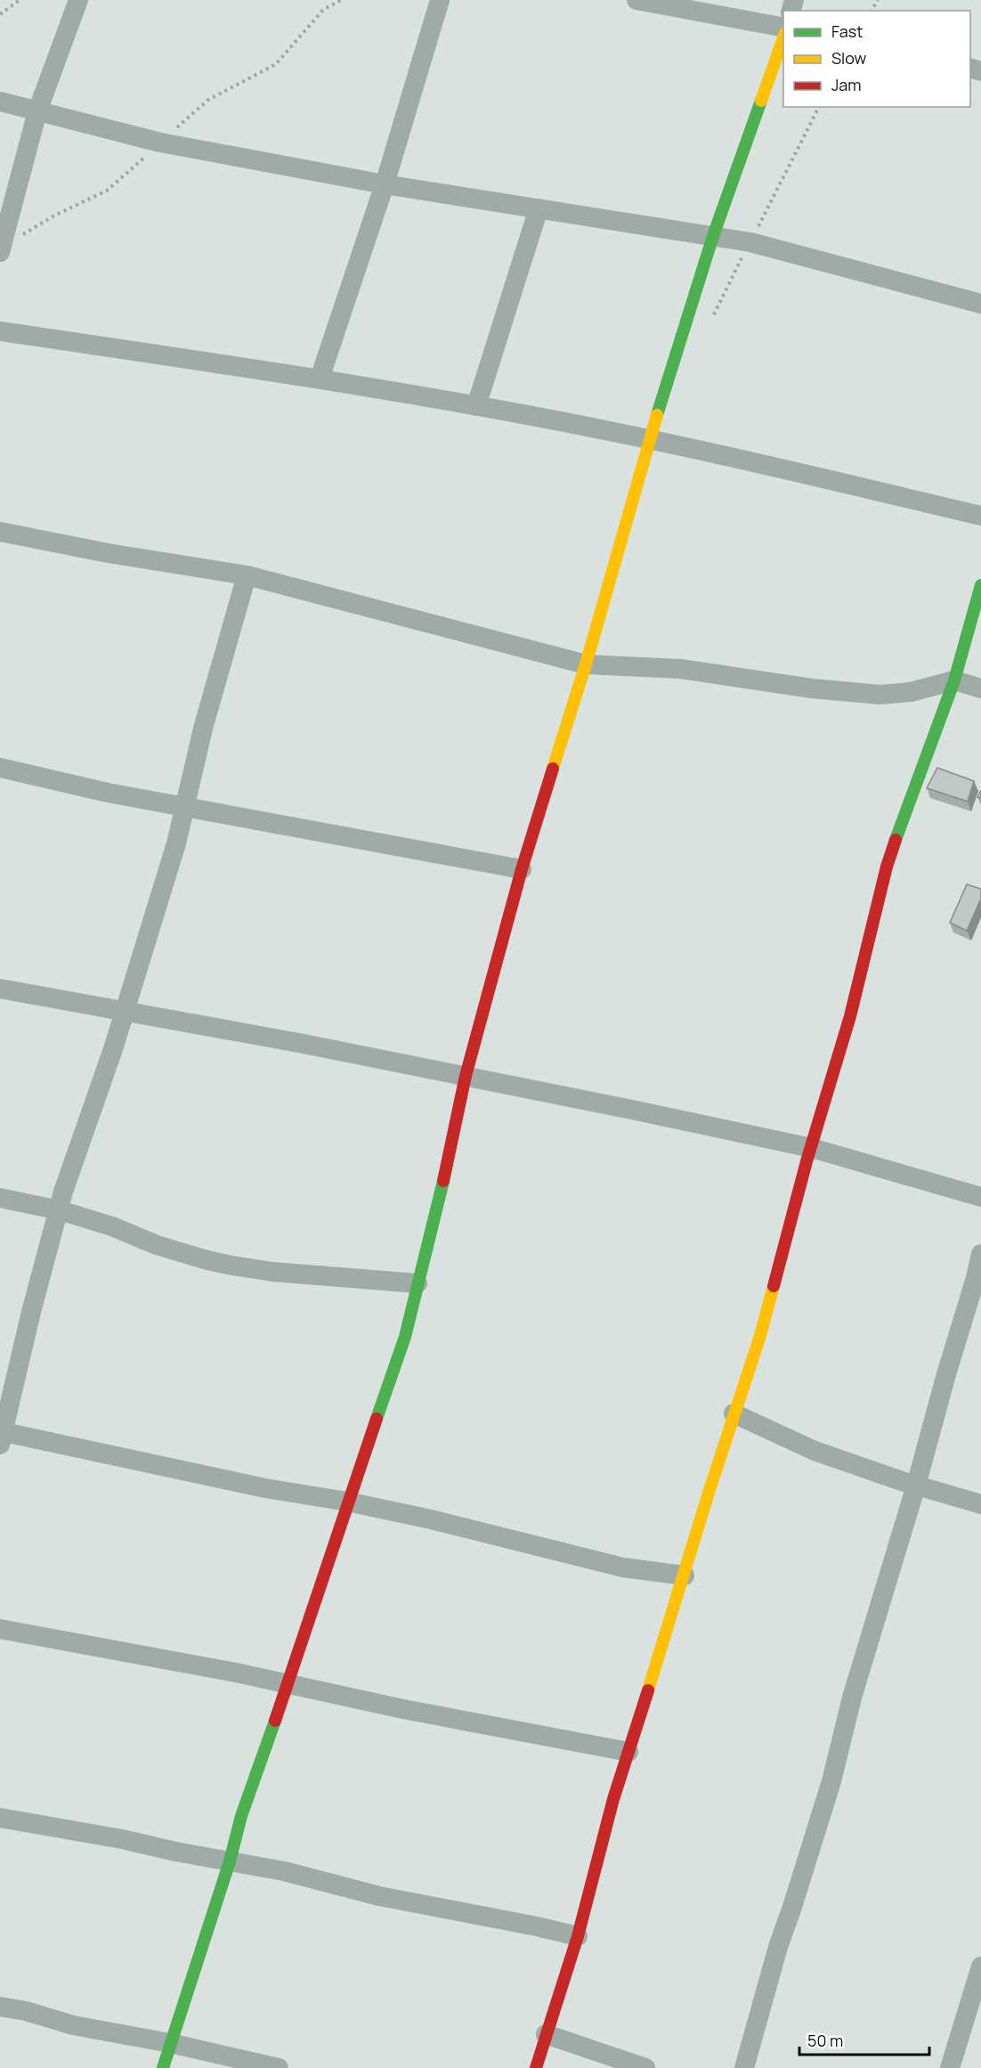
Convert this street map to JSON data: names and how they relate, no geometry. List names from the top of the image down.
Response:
{
  "legend": ["Fast", "Slow", "Jam"],
  "scale_bar": "50 m"
}
